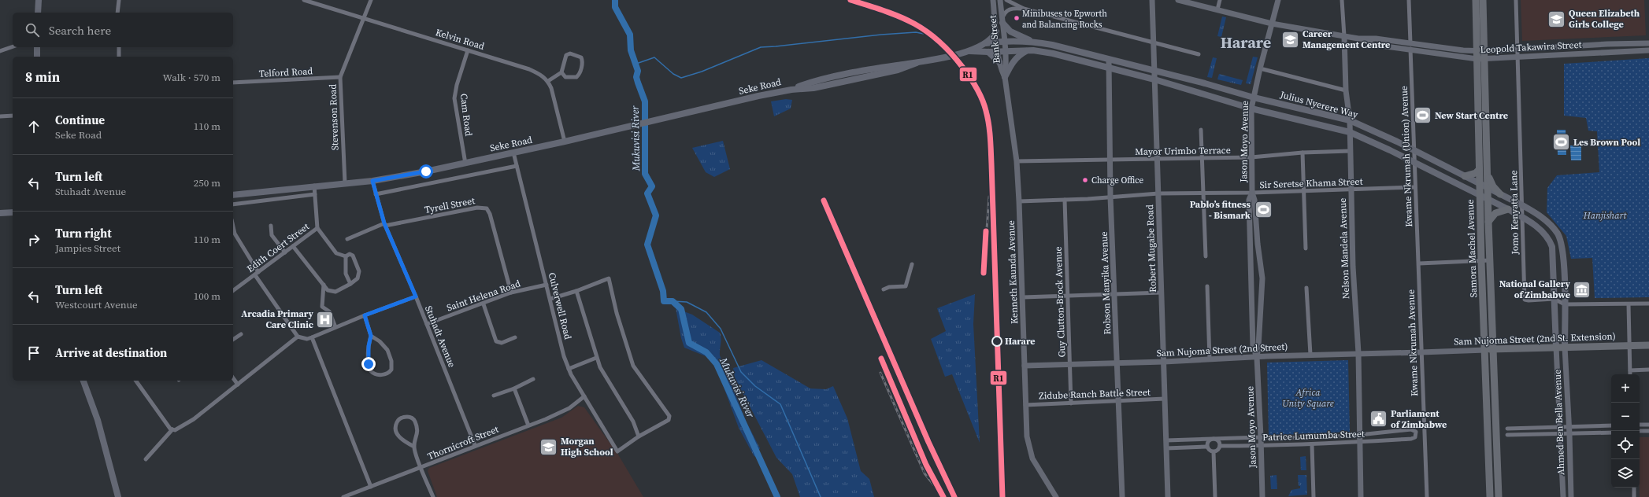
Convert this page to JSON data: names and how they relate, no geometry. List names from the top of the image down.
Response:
{
  "streets": {
    "highway": ["Samora Machel Avenue", "Sam Nujoma Street (2nd St. Extension)"],
    "main road": ["Seke Road", "Julius Nyerere Way"],
    "street": [
      "Kelvin Road",
      "Bank Street",
      "Leopold Takawira Street",
      "Telford Road",
      "Cam Road",
      "Stevenson Road",
      "Jason Moyo Avenue",
      "Mayor Urimbo Terrace",
      "Kwame Nkrumah (Union) Avenue",
      "Sir Seretse Khama Street",
      "Tyrell Street",
      "Jomo Kenyatta Lane",
      "Edith Coert Street",
      "Robert Mugabe Road",
      "Nelson Mandela Avenue",
      "Kenneth Kaunda Avenue",
      "Robson Manyika Avenue",
      "Saint Helena Road",
      "Guy Clutton-Brock Avenue",
      "Culverwell Road",
      "Stuhadt Avenue",
      "Kwame Nkrumah Avenue",
      "Sam Nujoma Street (2nd Street)",
      "Zidube Ranch Battle Street",
      "Ahmed Ben Bella Avenue",
      "Patrice Lumumba Street",
      "Thornicroft Street"
    ]
  },
  "crossings": [
    ["Kelvin Road", "Cam Road"],
    ["Kelvin Road", "Stevenson Road"],
    ["Bank Street", "Julius Nyerere Way"],
    ["Bank Street", "Kenneth Kaunda Avenue"],
    ["Leopold Takawira Street", "Jason Moyo Avenue"],
    ["Leopold Takawira Street", "Kwame Nkrumah (Union) Avenue"],
    ["Leopold Takawira Street", "Jomo Kenyatta Lane"],
    ["Leopold Takawira Street", "Nelson Mandela Avenue"],
    ["Leopold Takawira Street", "Samora Machel Avenue"],
    ["Telford Road", "Stevenson Road"],
    ["Seke Road", "Julius Nyerere Way"],
    ["Seke Road", "Cam Road"],
    ["Seke Road", "Stevenson Road"],
    ["Seke Road", "Culverwell Road"],
    ["Seke Road", "Stuhadt Avenue"],
    ["Julius Nyerere Way", "Jason Moyo Avenue"],
    ["Julius Nyerere Way", "Kwame Nkrumah (Union) Avenue"],
    ["Julius Nyerere Way", "Jomo Kenyatta Lane"],
    ["Julius Nyerere Way", "Robert Mugabe Road"],
    ["Julius Nyerere Way", "Nelson Mandela Avenue"],
    ["Julius Nyerere Way", "Samora Machel Avenue"],
    ["Julius Nyerere Way", "Robson Manyika Avenue"],
    ["Julius Nyerere Way", "Sam Nujoma Street (2nd St. Extension)"],
    ["Julius Nyerere Way", "Ahmed Ben Bella Avenue"],
    ["Jason Moyo Avenue", "Mayor Urimbo Terrace"],
    ["Jason Moyo Avenue", "Sir Seretse Khama Street"],
    ["Jason Moyo Avenue", "Sam Nujoma Street (2nd Street)"],
    ["Jason Moyo Avenue", "Patrice Lumumba Street"],
    ["Mayor Urimbo Terrace", "Robert Mugabe Road"],
    ["Mayor Urimbo Terrace", "Nelson Mandela Avenue"],
    ["Mayor Urimbo Terrace", "Kenneth Kaunda Avenue"],
    ["Mayor Urimbo Terrace", "Robson Manyika Avenue"],
    ["Kwame Nkrumah (Union) Avenue", "Sir Seretse Khama Street"],
    ["Kwame Nkrumah (Union) Avenue", "Kwame Nkrumah Avenue"],
    ["Sir Seretse Khama Street", "Robert Mugabe Road"],
    ["Sir Seretse Khama Street", "Nelson Mandela Avenue"],
    ["Sir Seretse Khama Street", "Kenneth Kaunda Avenue"],
    ["Sir Seretse Khama Street", "Robson Manyika Avenue"],
    ["Sir Seretse Khama Street", "Guy Clutton-Brock Avenue"],
    ["Tyrell Street", "Saint Helena Road"],
    ["Tyrell Street", "Stuhadt Avenue"],
    ["Robert Mugabe Road", "Sam Nujoma Street (2nd Street)"],
    ["Robert Mugabe Road", "Zidube Ranch Battle Street"],
    ["Robert Mugabe Road", "Patrice Lumumba Street"],
    ["Nelson Mandela Avenue", "Sam Nujoma Street (2nd Street)"],
    ["Nelson Mandela Avenue", "Patrice Lumumba Street"],
    ["Samora Machel Avenue", "Sam Nujoma Street (2nd St. Extension)"],
    ["Kenneth Kaunda Avenue", "Sam Nujoma Street (2nd Street)"],
    ["Kenneth Kaunda Avenue", "Zidube Ranch Battle Street"],
    ["Robson Manyika Avenue", "Sam Nujoma Street (2nd Street)"],
    ["Robson Manyika Avenue", "Zidube Ranch Battle Street"],
    ["Saint Helena Road", "Culverwell Road"],
    ["Saint Helena Road", "Stuhadt Avenue"],
    ["Guy Clutton-Brock Avenue", "Sam Nujoma Street (2nd Street)"],
    ["Guy Clutton-Brock Avenue", "Zidube Ranch Battle Street"],
    ["Culverwell Road", "Thornicroft Street"],
    ["Stuhadt Avenue", "Thornicroft Street"],
    ["Sam Nujoma Street (2nd St. Extension)", "Kwame Nkrumah Avenue"],
    ["Sam Nujoma Street (2nd St. Extension)", "Sam Nujoma Street (2nd Street)"],
    ["Sam Nujoma Street (2nd St. Extension)", "Ahmed Ben Bella Avenue"],
    ["Kwame Nkrumah Avenue", "Sam Nujoma Street (2nd Street)"]
  ],
  "districts": ["Harare"],
  "water": ["Mukuvisi River"],
  "parks": ["Hanjishart", "Africa Unity Square"],
  "places": {
    "other": ["Minibuses to Epworth and Balancing Rocks", "Charge Office", "Harare"],
    "school or university": ["Queen Elizabeth Girls College", "Career Management Centre", "Morgan High School"],
    "sports": ["New Start Centre", "Les Brown Pool", "Pablo’s fitness - Bismark"],
    "museum": ["National Gallery of Zimbabwe"],
    "hospital": ["Arcadia Primary Care Clinic"],
    "public building": ["Parliament of Zimbabwe"]
  },
  "lines": ["transit line R1"],
  "page": {
    "search": "Search here",
    "heading": ["8 min", "Walk · 570 m"],
    "list": [
      ["Continue", "Seke Road", "110 m"],
      ["Turn left", "Stuhadt Avenue", "250 m"],
      ["Turn right", "Jampies Street", "110 m"],
      ["Turn left", "Westcourt Avenue", "100 m"],
      "Arrive at destination"
    ],
    "map_buttons": ["+", "−"]
  }
}
